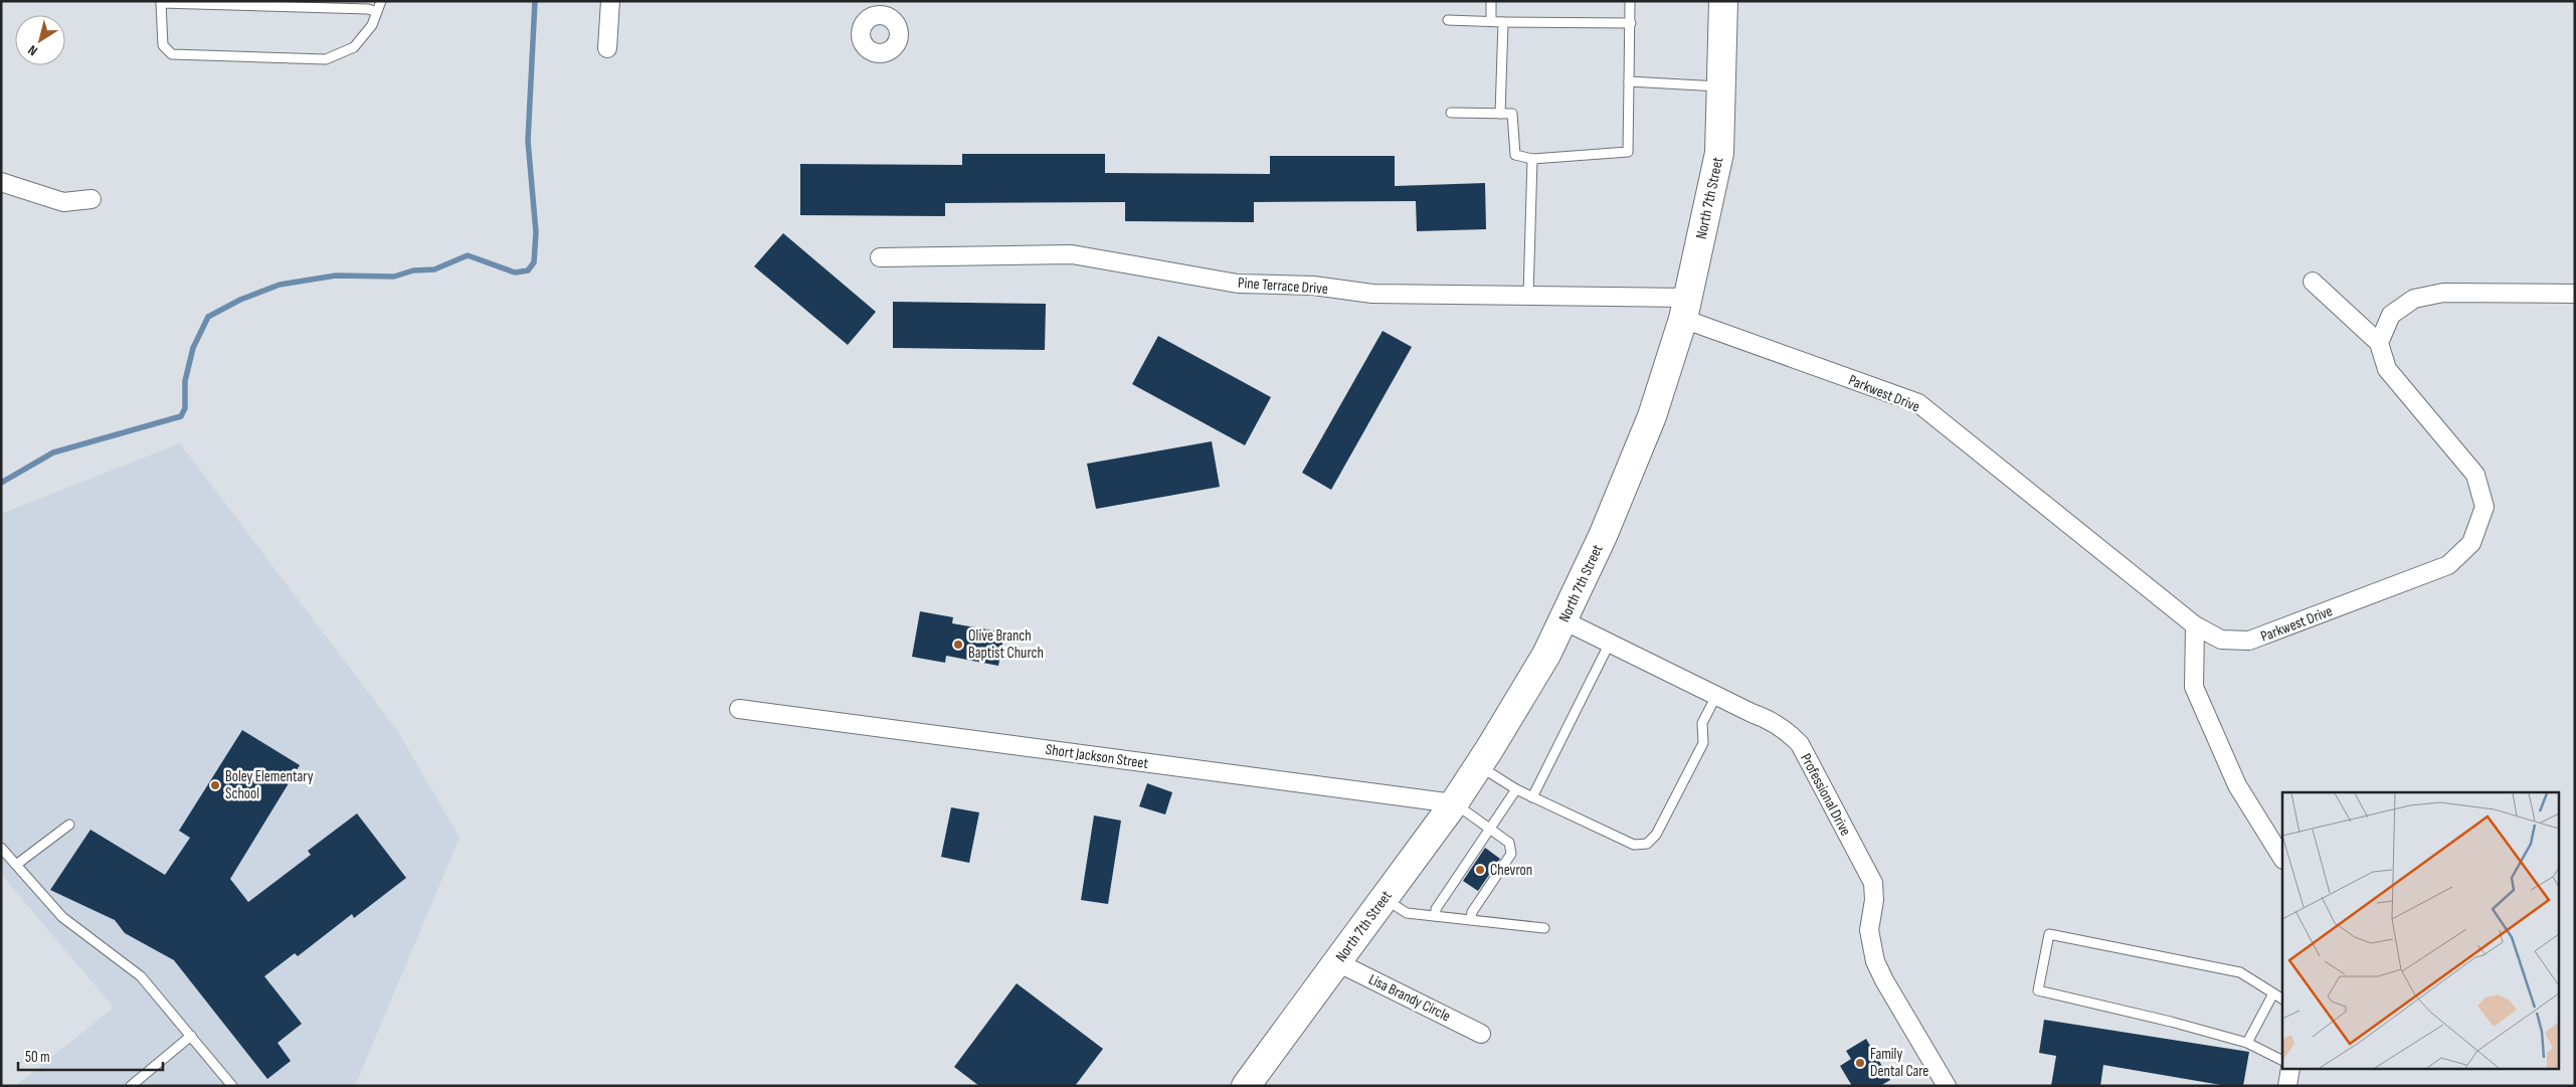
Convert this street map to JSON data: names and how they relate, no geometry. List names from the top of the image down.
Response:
{
  "streets": {
    "main road": ["North 7th Street"],
    "street": [
      "Pine Terrace Drive",
      "Parkwest Drive",
      "Short Jackson Street",
      "Professional Drive",
      "Lisa Brandy Circle"
    ]
  },
  "crossings": [
    ["North 7th Street", "Pine Terrace Drive"],
    ["North 7th Street", "Parkwest Drive"],
    ["North 7th Street", "Short Jackson Street"],
    ["North 7th Street", "Professional Drive"],
    ["North 7th Street", "Lisa Brandy Circle"],
    ["Pine Terrace Drive", "Parkwest Drive"]
  ],
  "places": [
    "Olive Branch Baptist Church",
    "Boley Elementary School",
    "Chevron",
    "Family Dental Care"
  ],
  "scale_bar": "50 m",
  "north": "bottom left"
}
